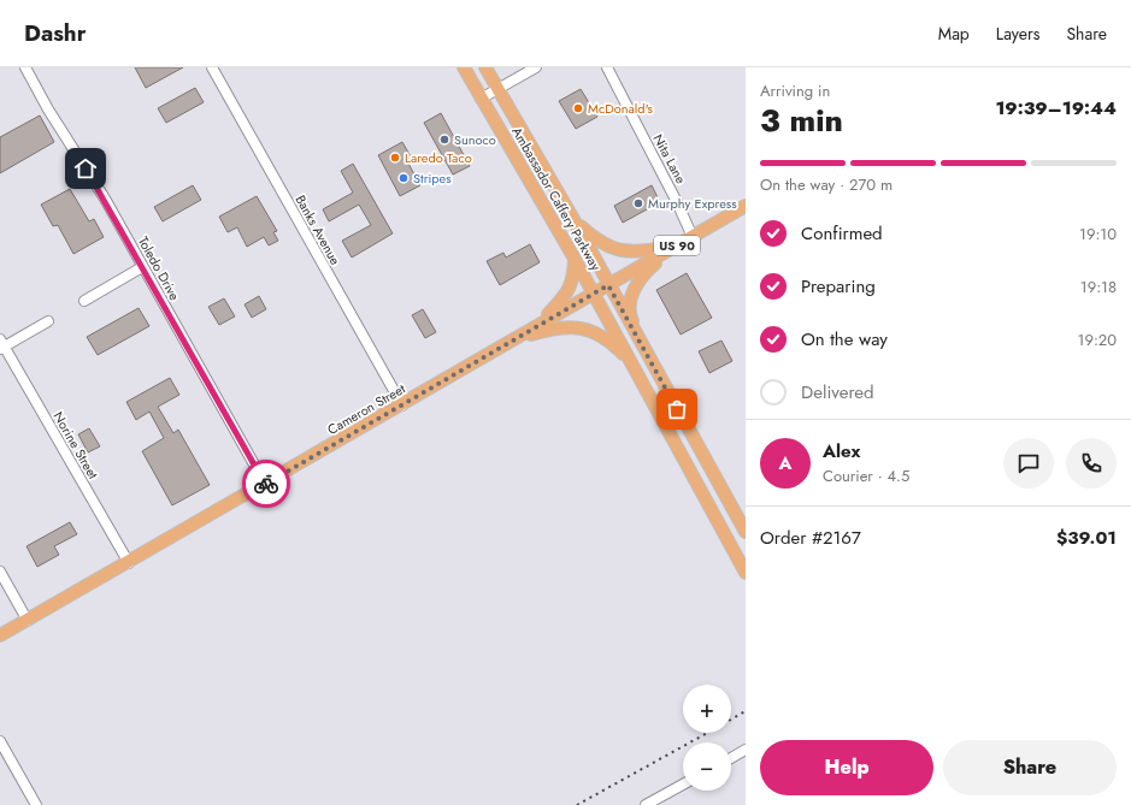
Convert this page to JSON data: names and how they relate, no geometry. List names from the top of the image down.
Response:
{
  "streets": {
    "main road": ["Ambassador Caffery Parkway", "US 90", "Cameron Street"],
    "street": [
      "Nita Lane",
      "Banks Avenue",
      "Toledo Drive",
      "Norine Street"
    ]
  },
  "crossings": [
    ["Nita Lane", "Cameron Street"],
    ["Ambassador Caffery Parkway", "Cameron Street"],
    ["Banks Avenue", "Cameron Street"],
    ["Toledo Drive", "Cameron Street"],
    ["Cameron Street", "Norine Street"]
  ],
  "places": [
    "McDonald's",
    "Sunoco",
    "Laredo Taco",
    "Stripes",
    "Murphy Express"
  ],
  "page": {
    "header": "Dashr",
    "nav": ["Map", "Layers", "Share"],
    "heading": ["3 min", "Arriving in", "19:39–19:44"],
    "panel": [
      "Alex",
      "Courier · 4.5",
      "Order #2167",
      "$39.01"
    ],
    "bar": "On the way · 270 m",
    "list": [
      ["Confirmed", "19:10"],
      ["Preparing", "19:18"],
      ["On the way", "19:20"],
      "Delivered"
    ],
    "round": "A",
    "map_buttons": ["+", "−"],
    "buttons": ["Help", "Share"]
  }
}
